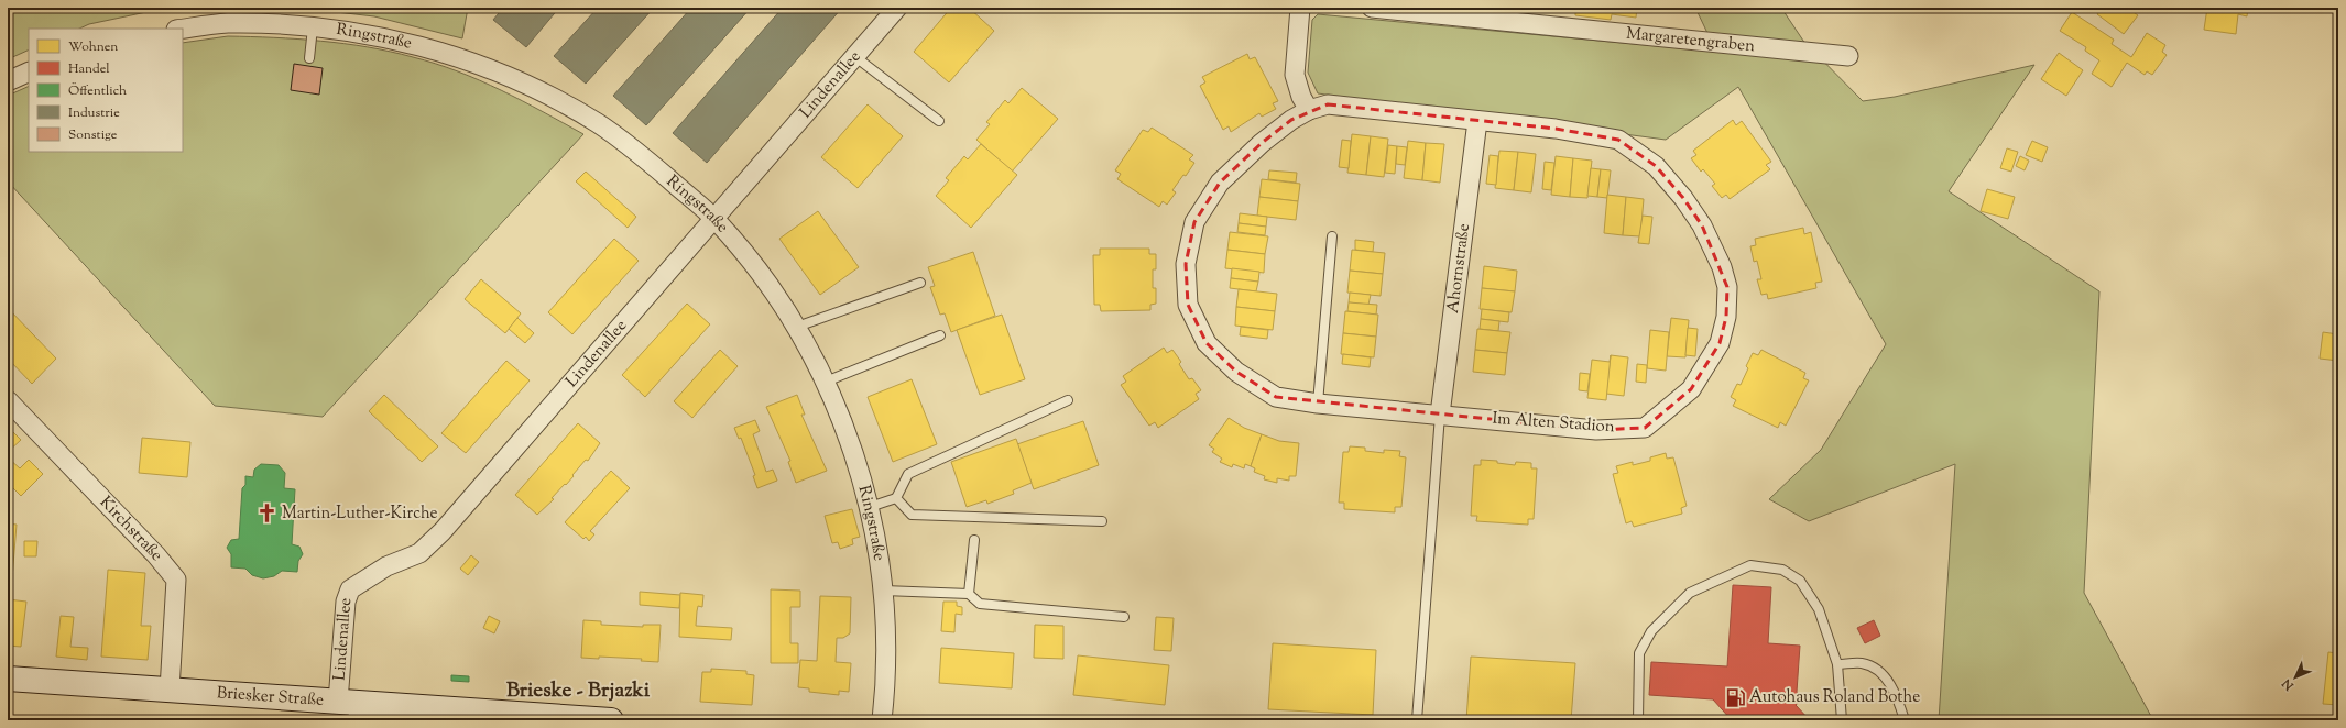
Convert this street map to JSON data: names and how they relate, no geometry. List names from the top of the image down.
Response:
{
  "streets": {
    "main road": ["Briesker Straße"],
    "street": [
      "Ringstraße",
      "Margaretengraben",
      "Lindenallee",
      "Ahornstraße",
      "Im Alten Stadion",
      "Kirchstraße"
    ]
  },
  "crossings": [
    ["Ringstraße", "Lindenallee"],
    ["Lindenallee", "Briesker Straße"],
    ["Ahornstraße", "Im Alten Stadion"],
    ["Kirchstraße", "Briesker Straße"]
  ],
  "districts": ["Brieske - Brjazki"],
  "places": {
    "church": ["Martin-Luther-Kirche"],
    "fuel station": ["Autohaus Roland Bothe"]
  },
  "legend": [
    "Wohnen",
    "Handel",
    "Öffentlich",
    "Industrie",
    "Sonstige"
  ],
  "north": "bottom left"
}
